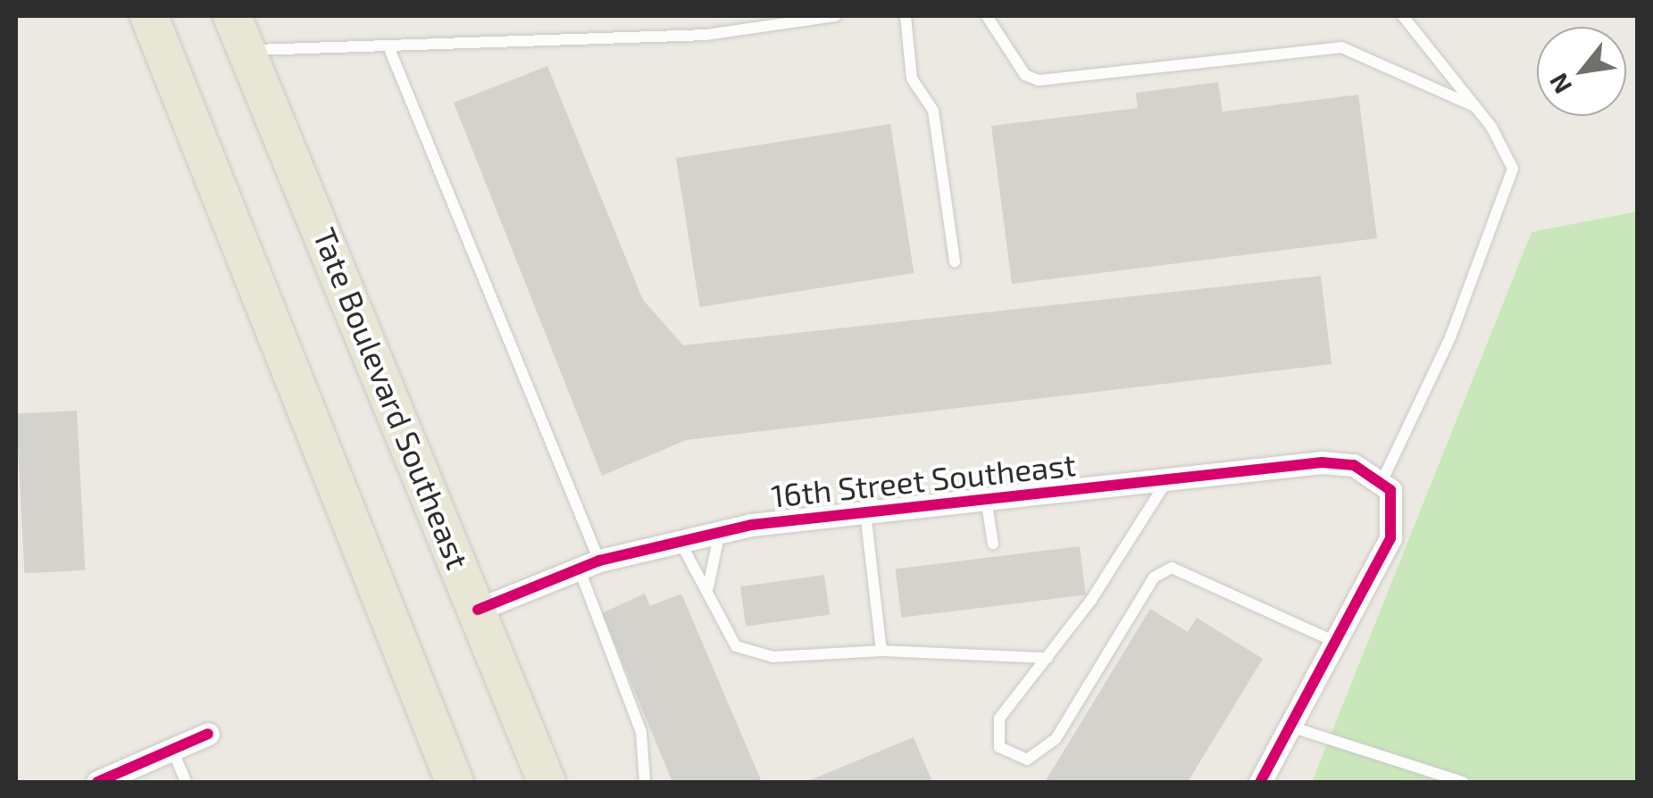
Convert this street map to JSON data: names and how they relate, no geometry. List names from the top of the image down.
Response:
{
  "streets": {
    "main road": ["Tate Boulevard Southeast"],
    "street": ["16th Street Southeast"]
  },
  "crossings": [
    ["Tate Boulevard Southeast", "16th Street Southeast"]
  ],
  "north": "bottom left"
}
